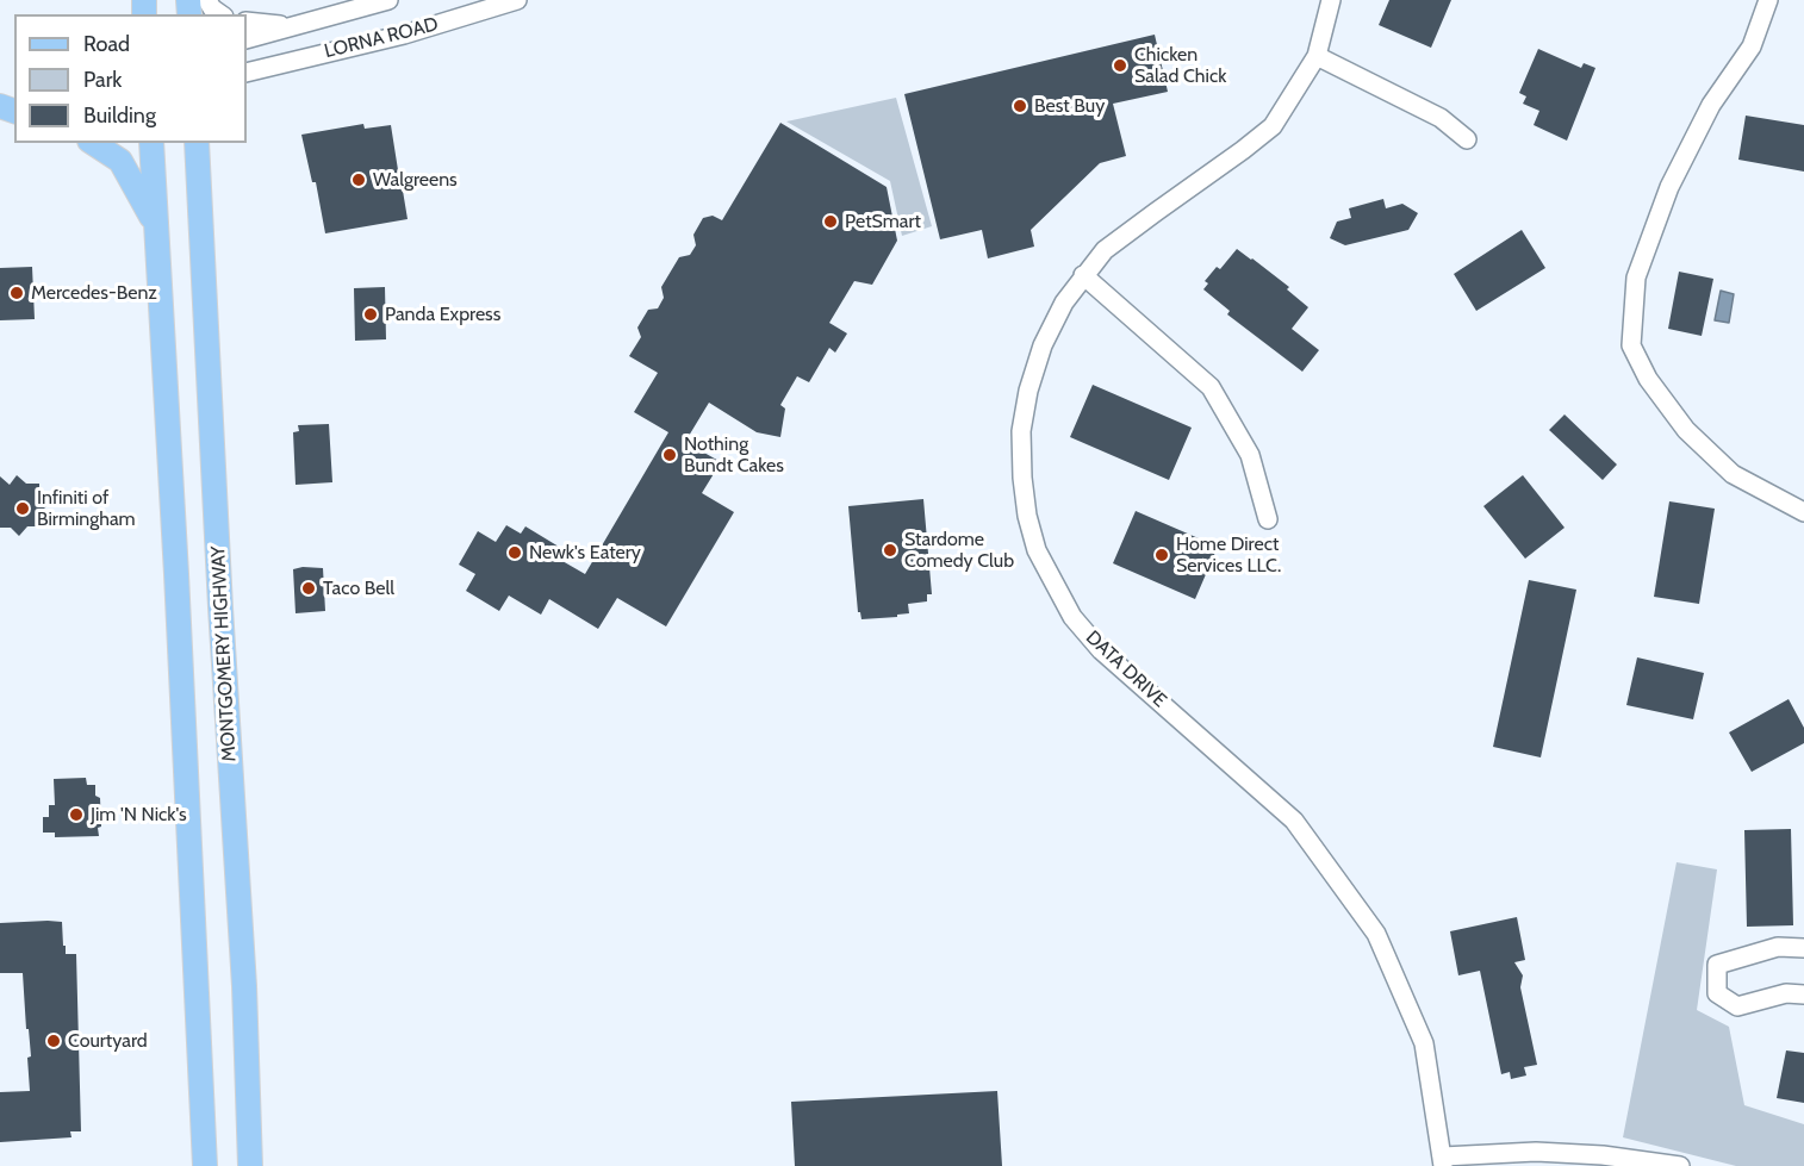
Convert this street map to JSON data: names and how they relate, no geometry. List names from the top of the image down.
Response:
{
  "streets": {
    "main road": ["MONTGOMERY HIGHWAY"],
    "street": ["LORNA ROAD", "DATA DRIVE"]
  },
  "places": [
    "Chicken Salad Chick",
    "Best Buy",
    "Walgreens",
    "PetSmart",
    "Mercedes-Benz",
    "Panda Express",
    "Nothing Bundt Cakes",
    "Infiniti of Birmingham",
    "Stardome Comedy Club",
    "Newk's Eatery",
    "Home Direct Services LLC.",
    "Taco Bell",
    "Jim 'N Nick's",
    "Courtyard"
  ],
  "legend": ["Road", "Park", "Building"]
}
